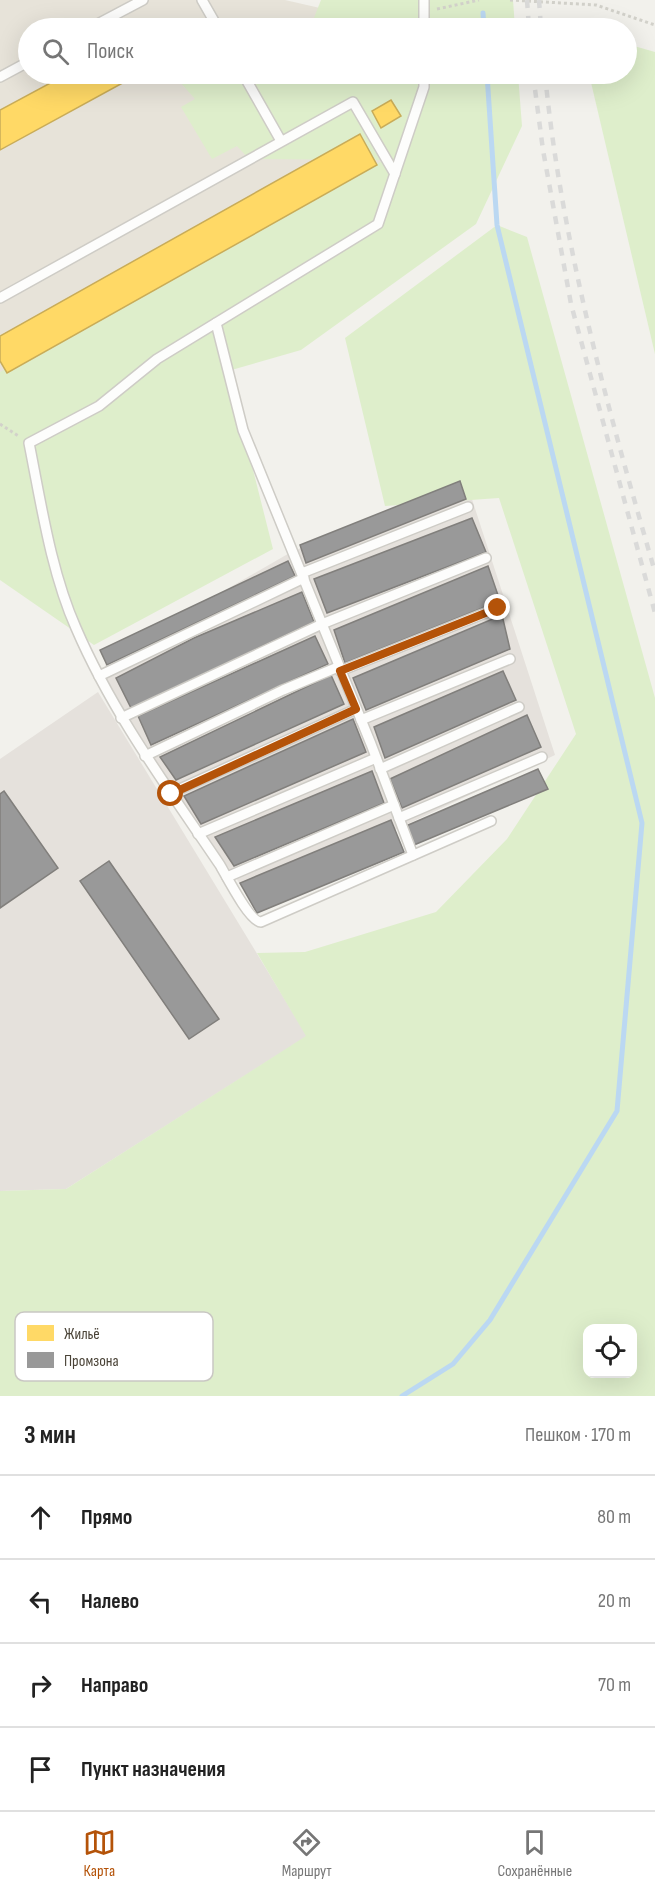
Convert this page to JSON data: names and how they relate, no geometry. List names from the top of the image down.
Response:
{
  "legend": ["Жильё", "Промзона"],
  "page": {
    "search": "Поиск",
    "heading": ["3 мин", "Пешком · 170 m"],
    "list": [
      ["Прямо", "80 m"],
      ["Налево", "20 m"],
      ["Направо", "70 m"],
      "Пункт назначения"
    ],
    "nav": ["Карта", "Маршрут", "Сохранённые"]
  }
}
